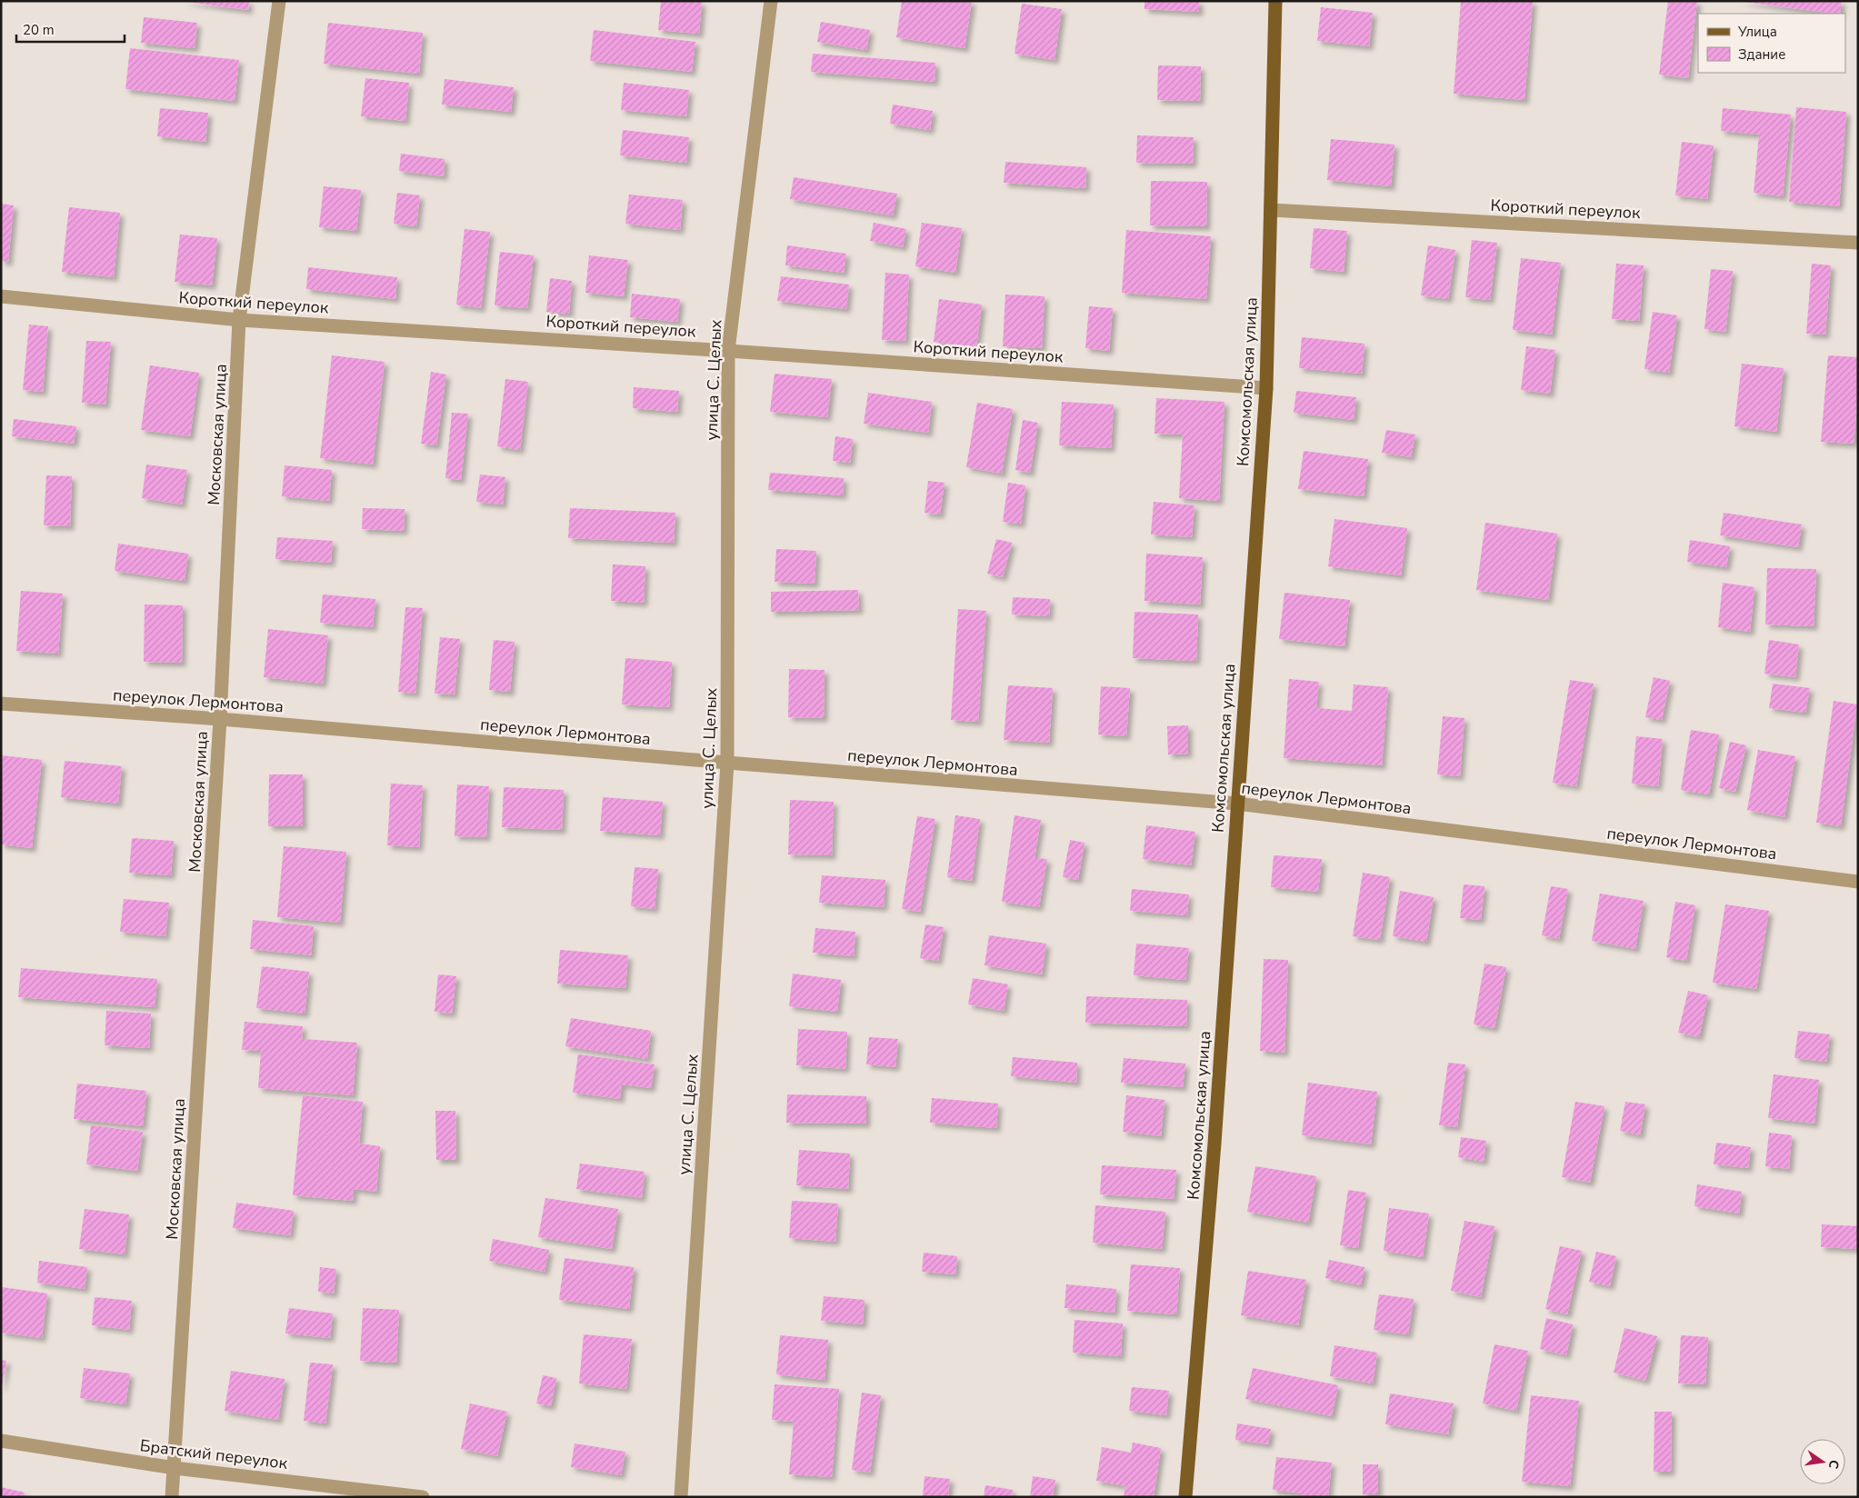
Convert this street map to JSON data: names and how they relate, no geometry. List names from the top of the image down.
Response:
{
  "streets": {
    "main road": ["Комсомольская улица"],
    "street": [
      "Короткий переулок",
      "улица С. Целых",
      "Московская улица",
      "переулок Лермонтова",
      "Братский переулок"
    ]
  },
  "crossings": [
    ["Короткий переулок", "улица С. Целых"],
    ["Короткий переулок", "Комсомольская улица"],
    ["Короткий переулок", "Московская улица"],
    ["улица С. Целых", "переулок Лермонтова"],
    ["Комсомольская улица", "переулок Лермонтова"],
    ["Московская улица", "переулок Лермонтова"],
    ["Московская улица", "Братский переулок"]
  ],
  "legend": ["Улица", "Здание"],
  "scale_bar": "20 m",
  "north": "right"
}
